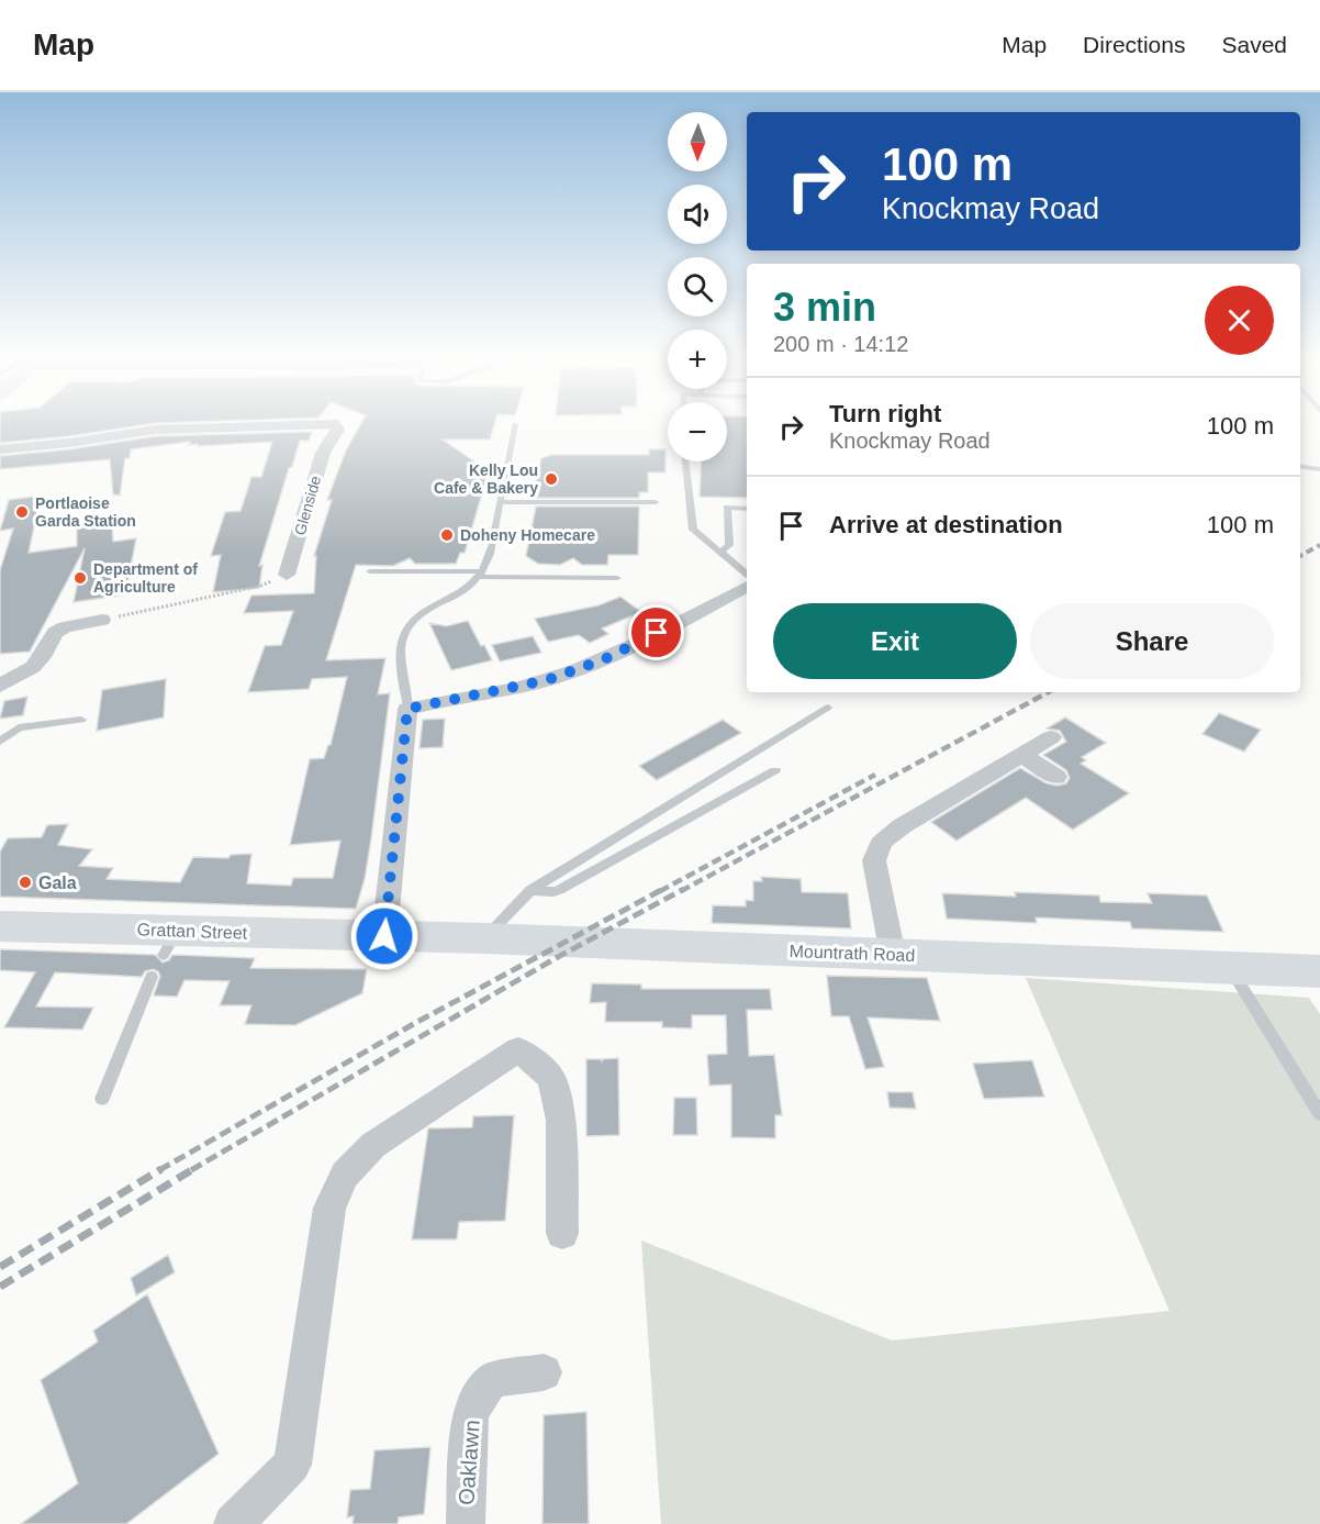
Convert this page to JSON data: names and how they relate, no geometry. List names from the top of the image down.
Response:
{
  "streets": {
    "main road": ["Grattan Street", "Mountrath Road"],
    "street": ["Glenside", "Oaklawn"]
  },
  "crossings": [
    ["Grattan Street", "Mountrath Road"]
  ],
  "places": [
    "Kelly Lou Cafe & Bakery",
    "Portlaoise Garda Station",
    "Doheny Homecare",
    "Department of Agriculture",
    "Gala"
  ],
  "north": "bottom",
  "page": {
    "header": "Map",
    "nav": ["Map", "Directions", "Saved"],
    "map_buttons": ["+", "−"],
    "turn": ["100 m", "Knockmay Road"],
    "heading": ["3 min", "200 m · 14:12"],
    "list": [
      {
        "name": "Turn right",
        "note": "Knockmay Road",
        "value": "100 m"
      },
      {
        "name": "Arrive at destination",
        "value": "100 m"
      }
    ],
    "buttons": ["Exit", "Share"]
  }
}
